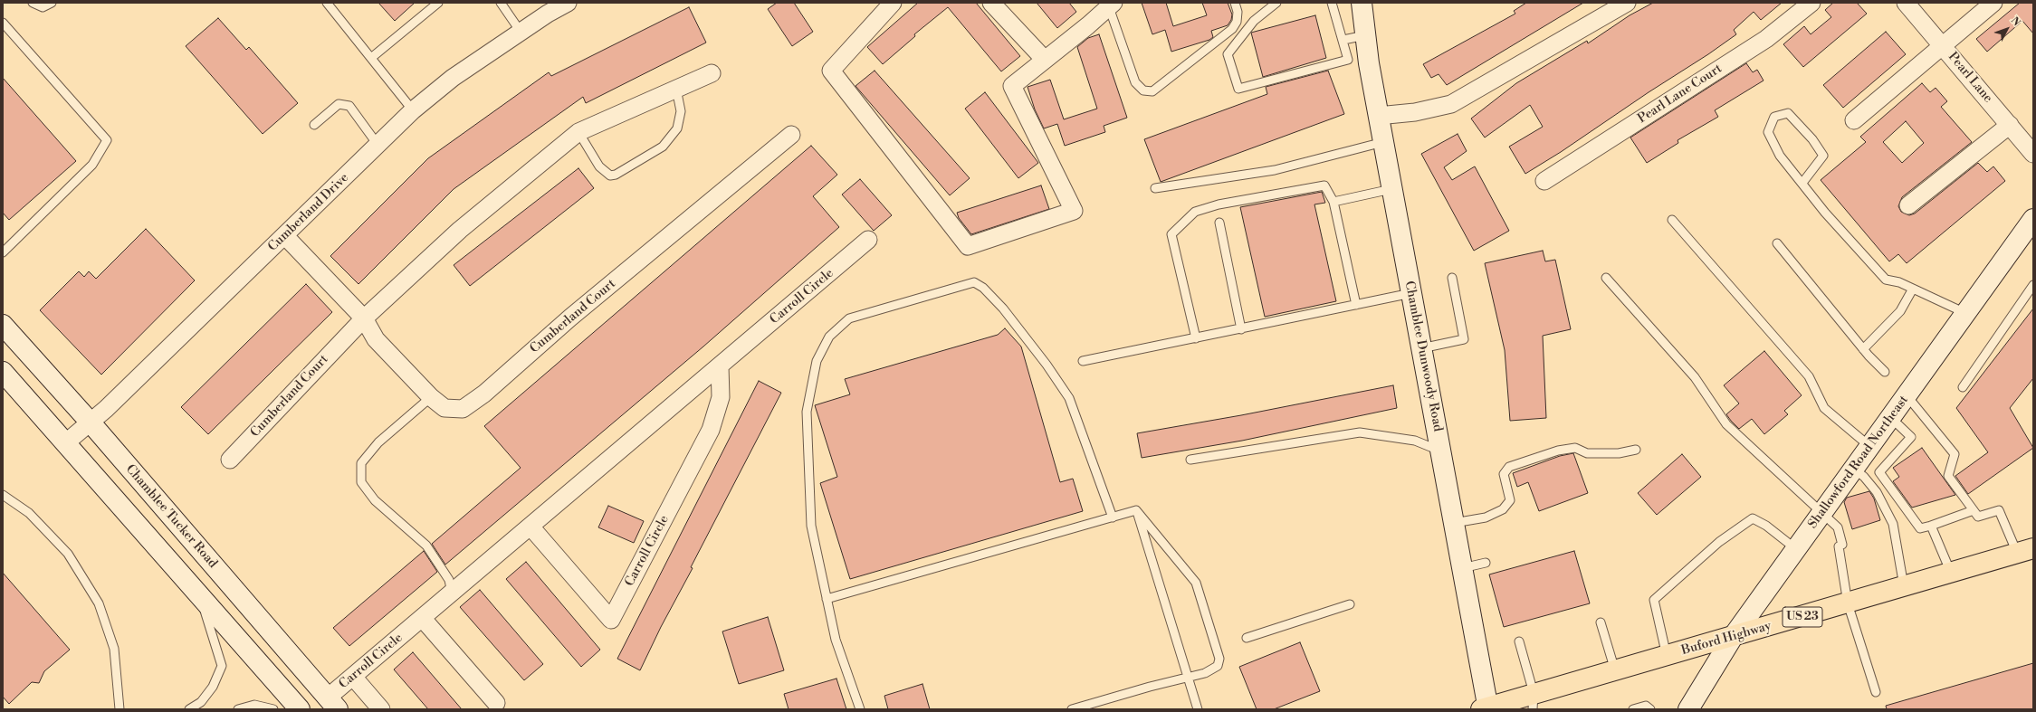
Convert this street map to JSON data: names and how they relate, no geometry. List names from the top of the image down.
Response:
{
  "streets": {
    "main road": ["US 23", "Buford Highway"],
    "street": [
      "Pearl Lane",
      "Pearl Lane Court",
      "Cumberland Drive",
      "Carroll Circle",
      "Cumberland Court",
      "Chamblee Dunwoody Road",
      "Shallowford Road Northeast",
      "Chamblee Tucker Road"
    ]
  },
  "crossings": [
    ["Cumberland Drive", "Cumberland Court"],
    ["Cumberland Drive", "Chamblee Tucker Road"],
    ["Carroll Circle", "Chamblee Tucker Road"],
    ["Chamblee Dunwoody Road", "Buford Highway"],
    ["Shallowford Road Northeast", "Buford Highway"]
  ],
  "north": "top right"
}
